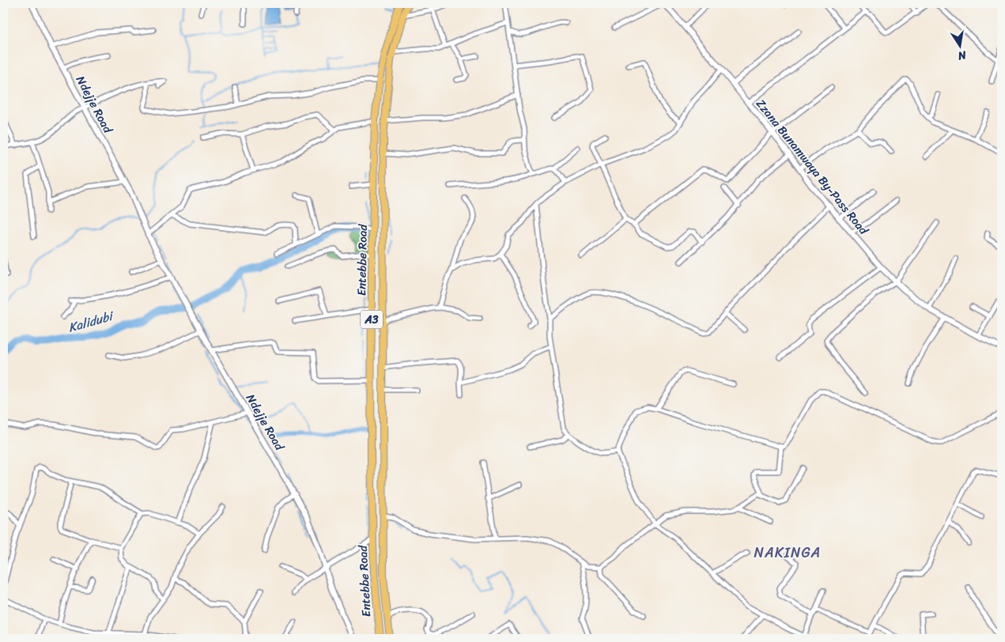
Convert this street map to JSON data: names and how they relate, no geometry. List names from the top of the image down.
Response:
{
  "streets": {
    "main road": ["Entebbe Road", "A3"],
    "street": ["Ndejje Road", "Zzana Bunamwaya By-Pass Road"]
  },
  "districts": ["NAKINGA"],
  "water": ["Kalidubi"],
  "north": "bottom"
}
